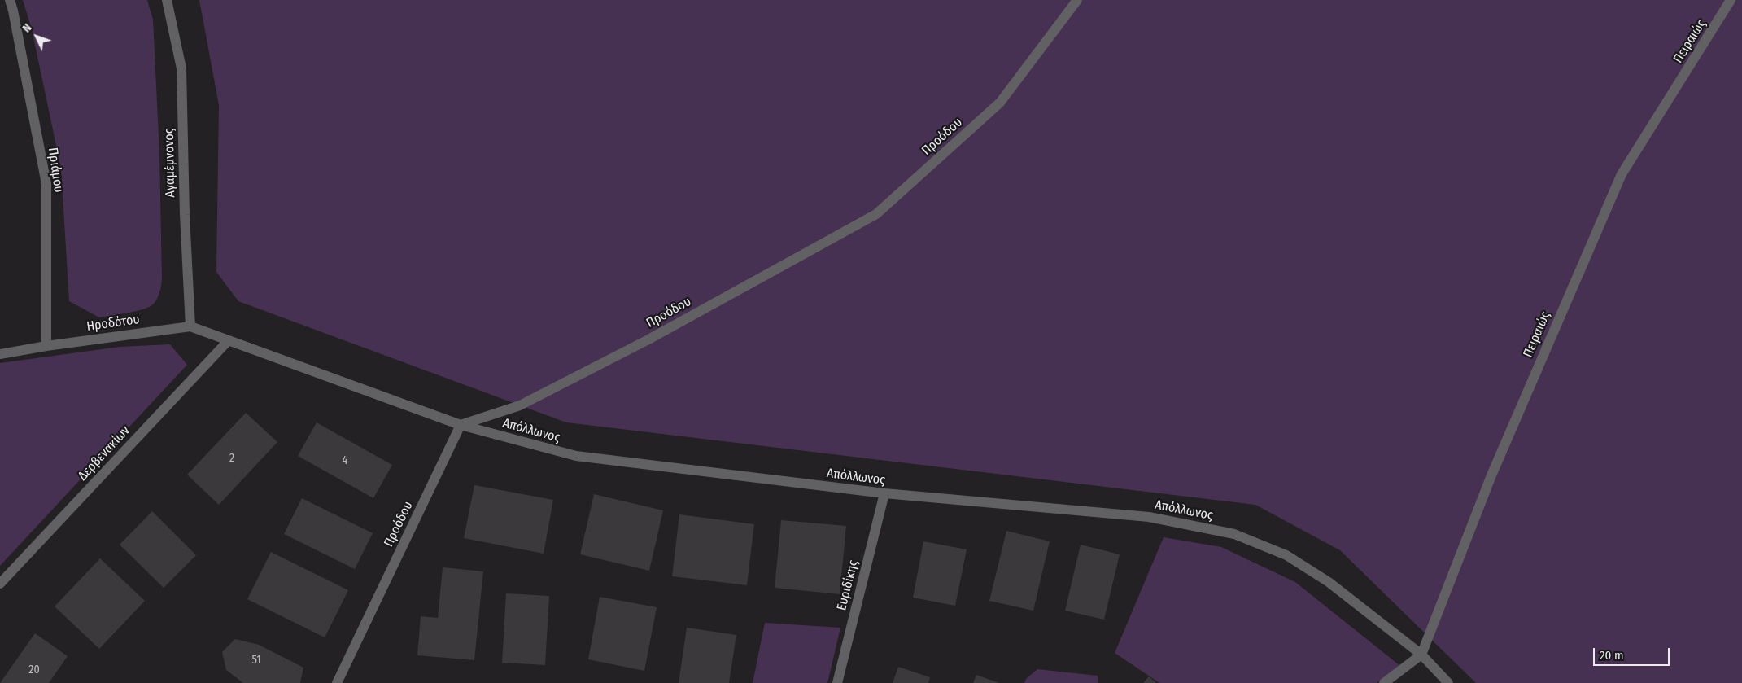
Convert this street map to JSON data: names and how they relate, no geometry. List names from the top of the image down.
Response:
{
  "streets": {
    "street": [
      "Πειραιώς",
      "Προόδου",
      "Αγαμέμνονος",
      "Πριάμου",
      "Ηροδότου",
      "Απόλλωνος",
      "Δερβενακίων",
      "Ευριδίκης"
    ]
  },
  "crossings": [
    ["Πειραιώς", "Απόλλωνος"],
    ["Προόδου", "Απόλλωνος"],
    ["Αγαμέμνονος", "Ηροδότου"],
    ["Πριάμου", "Ηροδότου"],
    ["Ηροδότου", "Απόλλωνος"],
    ["Ηροδότου", "Δερβενακίων"],
    ["Απόλλωνος", "Δερβενακίων"],
    ["Απόλλωνος", "Ευριδίκης"]
  ],
  "house_numbers": [
    "2",
    "4",
    "51",
    "20"
  ],
  "scale_bar": "20 m",
  "north": "top left"
}
